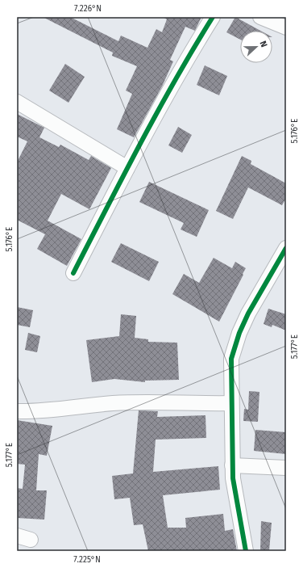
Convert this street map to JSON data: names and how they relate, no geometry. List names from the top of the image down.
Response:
{
  "north": "right",
  "coordinates": [
    "7.226°N",
    "5.176°E",
    "5.177°E",
    "7.225°N"
  ]
}
